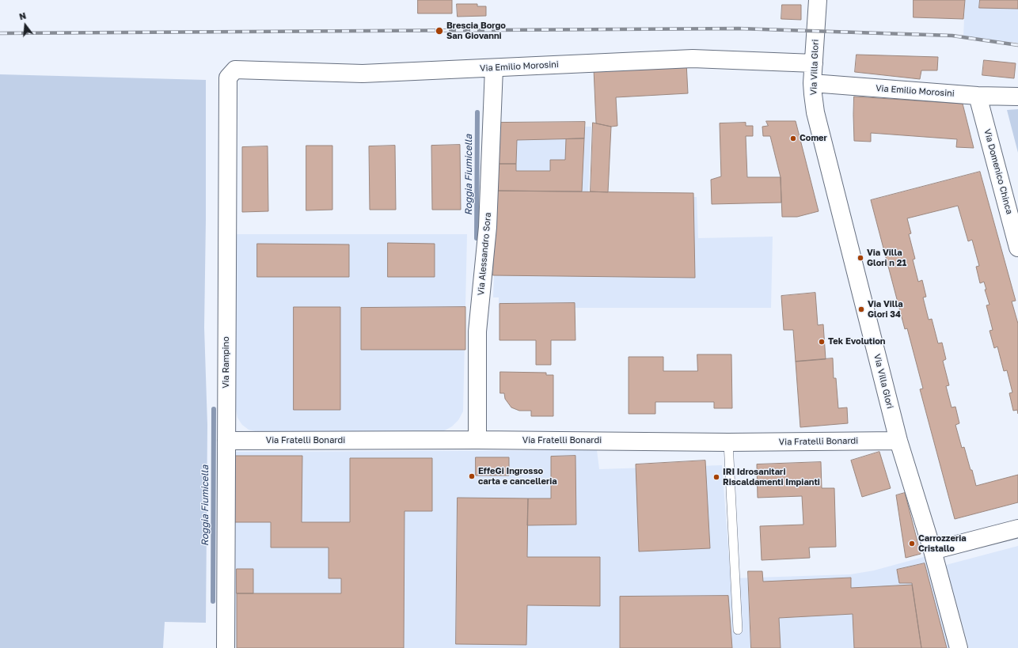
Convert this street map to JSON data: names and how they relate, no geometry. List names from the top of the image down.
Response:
{
  "streets": {
    "street": [
      "Via Emilio Morosini",
      "Via Villa Glori",
      "Via Domenico Chinca",
      "Via Alessandro Sora",
      "Via Rampino",
      "Via Fratelli Bonardi"
    ]
  },
  "crossings": [
    ["Via Emilio Morosini", "Via Villa Glori"],
    ["Via Emilio Morosini", "Via Domenico Chinca"],
    ["Via Emilio Morosini", "Via Alessandro Sora"],
    ["Via Emilio Morosini", "Via Rampino"],
    ["Via Villa Glori", "Via Fratelli Bonardi"],
    ["Via Alessandro Sora", "Via Fratelli Bonardi"],
    ["Via Rampino", "Via Fratelli Bonardi"]
  ],
  "water": ["Roggia Fiumicella"],
  "places": [
    "Brescia Borgo San Giovanni",
    "Comer",
    "Via Villa Glori n 21",
    "Via Villa Glori 34",
    "Tek Evolution",
    "EffeGi Ingrosso carta e cancelleria",
    "IRI Idrosanitari Riscaldamenti Impianti",
    "Carrozzeria Cristallo"
  ],
  "north": "top"
}
